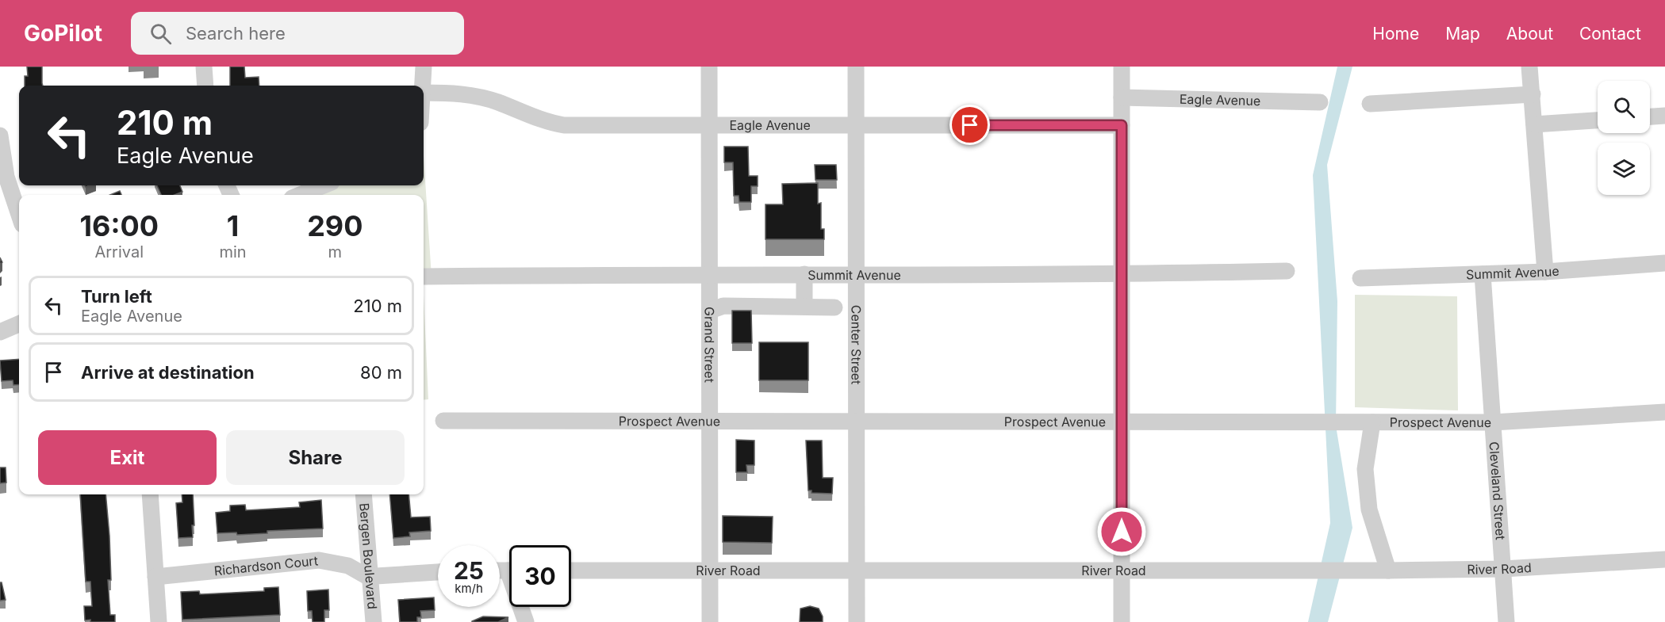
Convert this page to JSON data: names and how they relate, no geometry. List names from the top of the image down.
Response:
{
  "streets": {
    "street": [
      "Eagle Avenue",
      "Summit Avenue",
      "Grand Street",
      "Center Street",
      "Prospect Avenue",
      "Cleveland Street",
      "Bergen Boulevard",
      "Richardson Court",
      "River Road"
    ]
  },
  "crossings": [
    ["Eagle Avenue", "Grand Street"],
    ["Eagle Avenue", "Center Street"],
    ["Summit Avenue", "Grand Street"],
    ["Summit Avenue", "Center Street"],
    ["Summit Avenue", "Cleveland Street"],
    ["Grand Street", "Prospect Avenue"],
    ["Grand Street", "River Road"],
    ["Center Street", "Prospect Avenue"],
    ["Center Street", "River Road"],
    ["Prospect Avenue", "Cleveland Street"],
    ["Cleveland Street", "River Road"],
    ["Bergen Boulevard", "Richardson Court"]
  ],
  "page": {
    "header": "GoPilot",
    "search": "Search here",
    "nav": [
      "Home",
      "Map",
      "About",
      "Contact"
    ],
    "turn": ["210 m", "Eagle Avenue"],
    "eta": [
      "16:00",
      "Arrival",
      "1",
      "min",
      "290",
      "m"
    ],
    "list": [
      {
        "name": "Turn left",
        "note": "Eagle Avenue",
        "value": "210 m"
      },
      {
        "name": "Arrive at destination",
        "value": "80 m"
      }
    ],
    "buttons": ["Exit", "Share"],
    "speed": "25 km/h",
    "limit": "30"
  }
}
